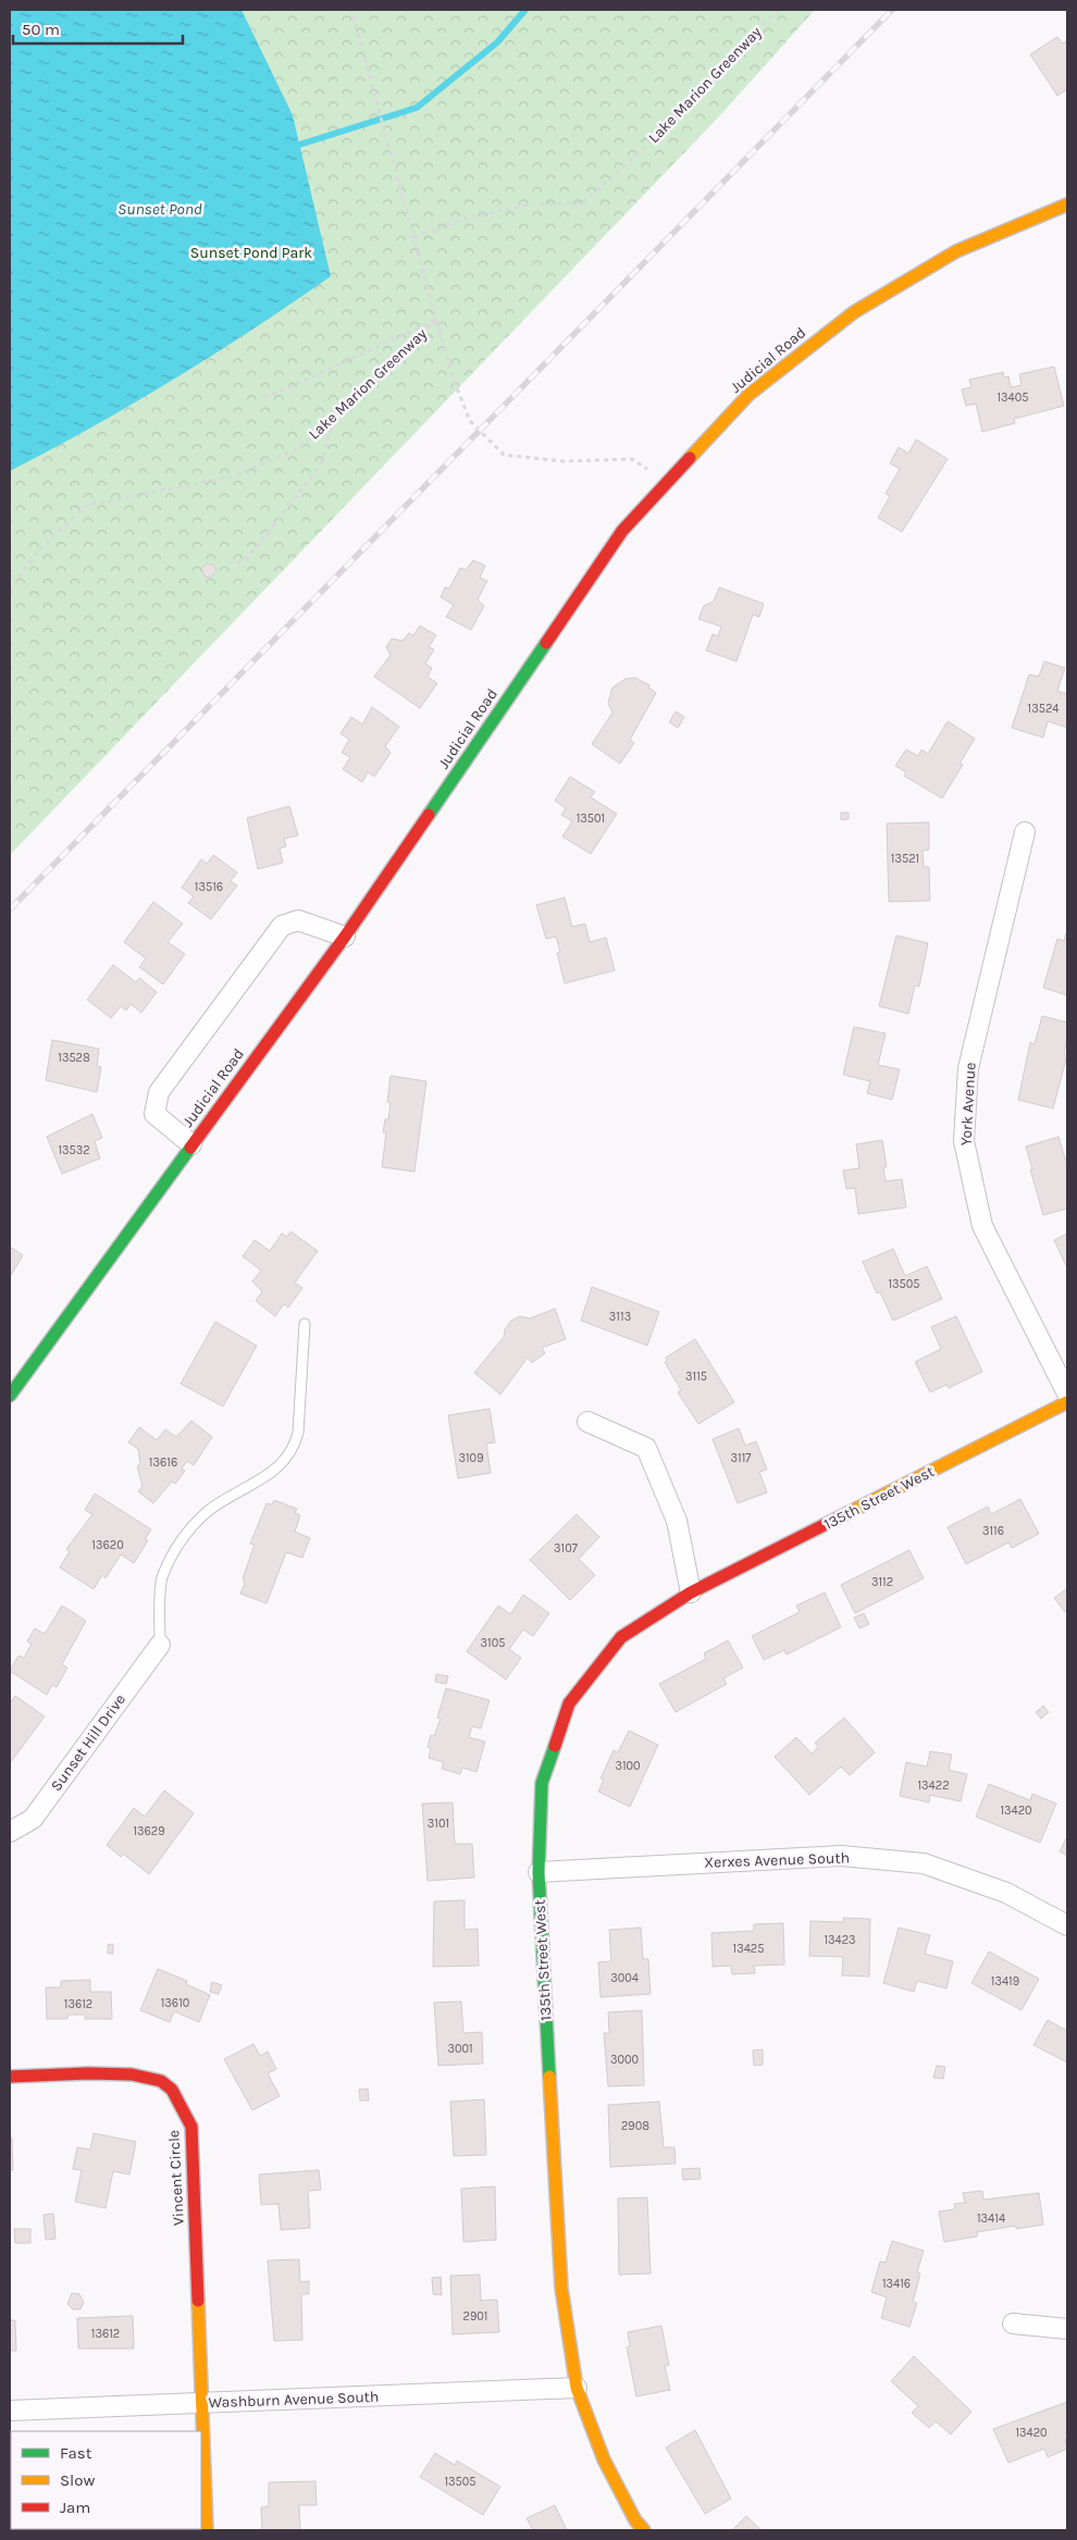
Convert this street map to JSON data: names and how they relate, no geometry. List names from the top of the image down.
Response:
{
  "streets": {
    "street": [
      "Judicial Road",
      "York Avenue",
      "135th Street West",
      "Sunset Hill Drive",
      "Xerxes Avenue South",
      "Vincent Circle",
      "Washburn Avenue South"
    ],
    "path": ["Lake Marion Greenway"]
  },
  "crossings": [
    ["135th Street West", "Xerxes Avenue South"],
    ["135th Street West", "Washburn Avenue South"],
    ["Vincent Circle", "Washburn Avenue South"]
  ],
  "water": ["Sunset Pond"],
  "parks": ["Sunset Pond Park"],
  "house_numbers": [
    "13405",
    "13524",
    "13501",
    "13521",
    "13516",
    "13528",
    "13532",
    "13505",
    "3113",
    "3115",
    "3109",
    "3117",
    "13616",
    "3116",
    "13620",
    "3107",
    "3112",
    "3105",
    "3100",
    "13422",
    "13420",
    "3101",
    "13629",
    "13423",
    "13425",
    "3004",
    "13419",
    "13610",
    "13612",
    "3001",
    "3000",
    "2908",
    "13414",
    "13416",
    "2901",
    "13612",
    "13420",
    "13505"
  ],
  "legend": ["Fast", "Slow", "Jam"],
  "scale_bar": "50 m"
}
